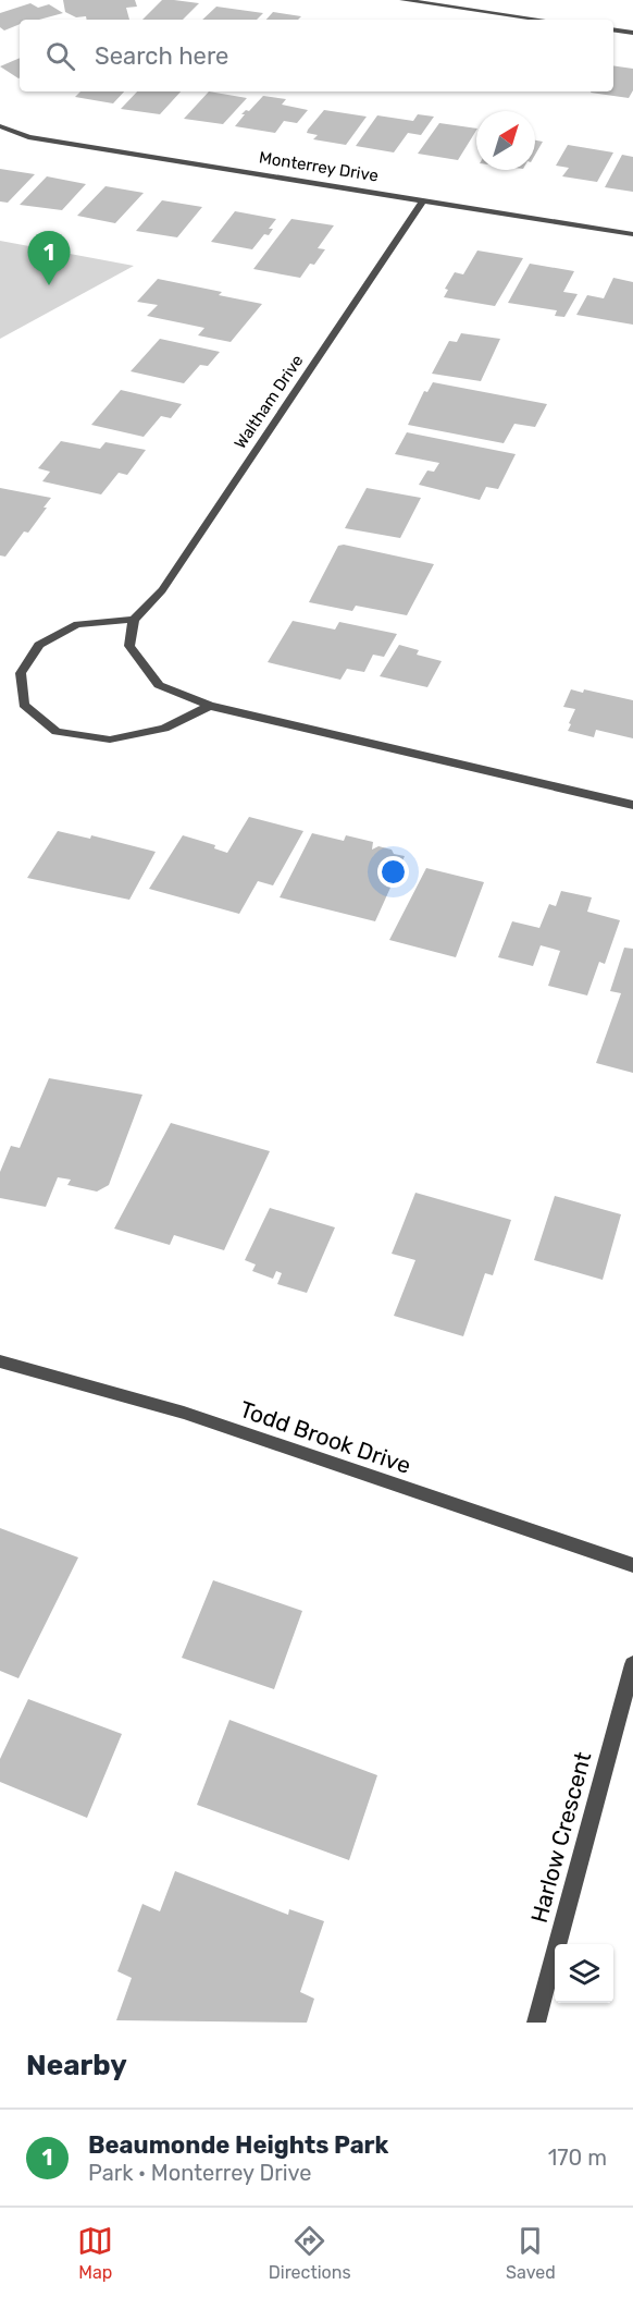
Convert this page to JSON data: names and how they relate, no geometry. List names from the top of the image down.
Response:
{
  "streets": {
    "street": [
      "Monterrey Drive",
      "Waltham Drive",
      "Todd Brook Drive",
      "Harlow Crescent"
    ]
  },
  "crossings": [
    ["Monterrey Drive", "Waltham Drive"]
  ],
  "north": "top right",
  "page": {
    "search": "Search here",
    "pins": "1",
    "heading": "Nearby",
    "list": [
      {
        "mark": "1",
        "name": "Beaumonde Heights Park",
        "note": "Park · Monterrey Drive",
        "value": "170 m"
      }
    ],
    "nav": ["Map", "Directions", "Saved"]
  }
}
